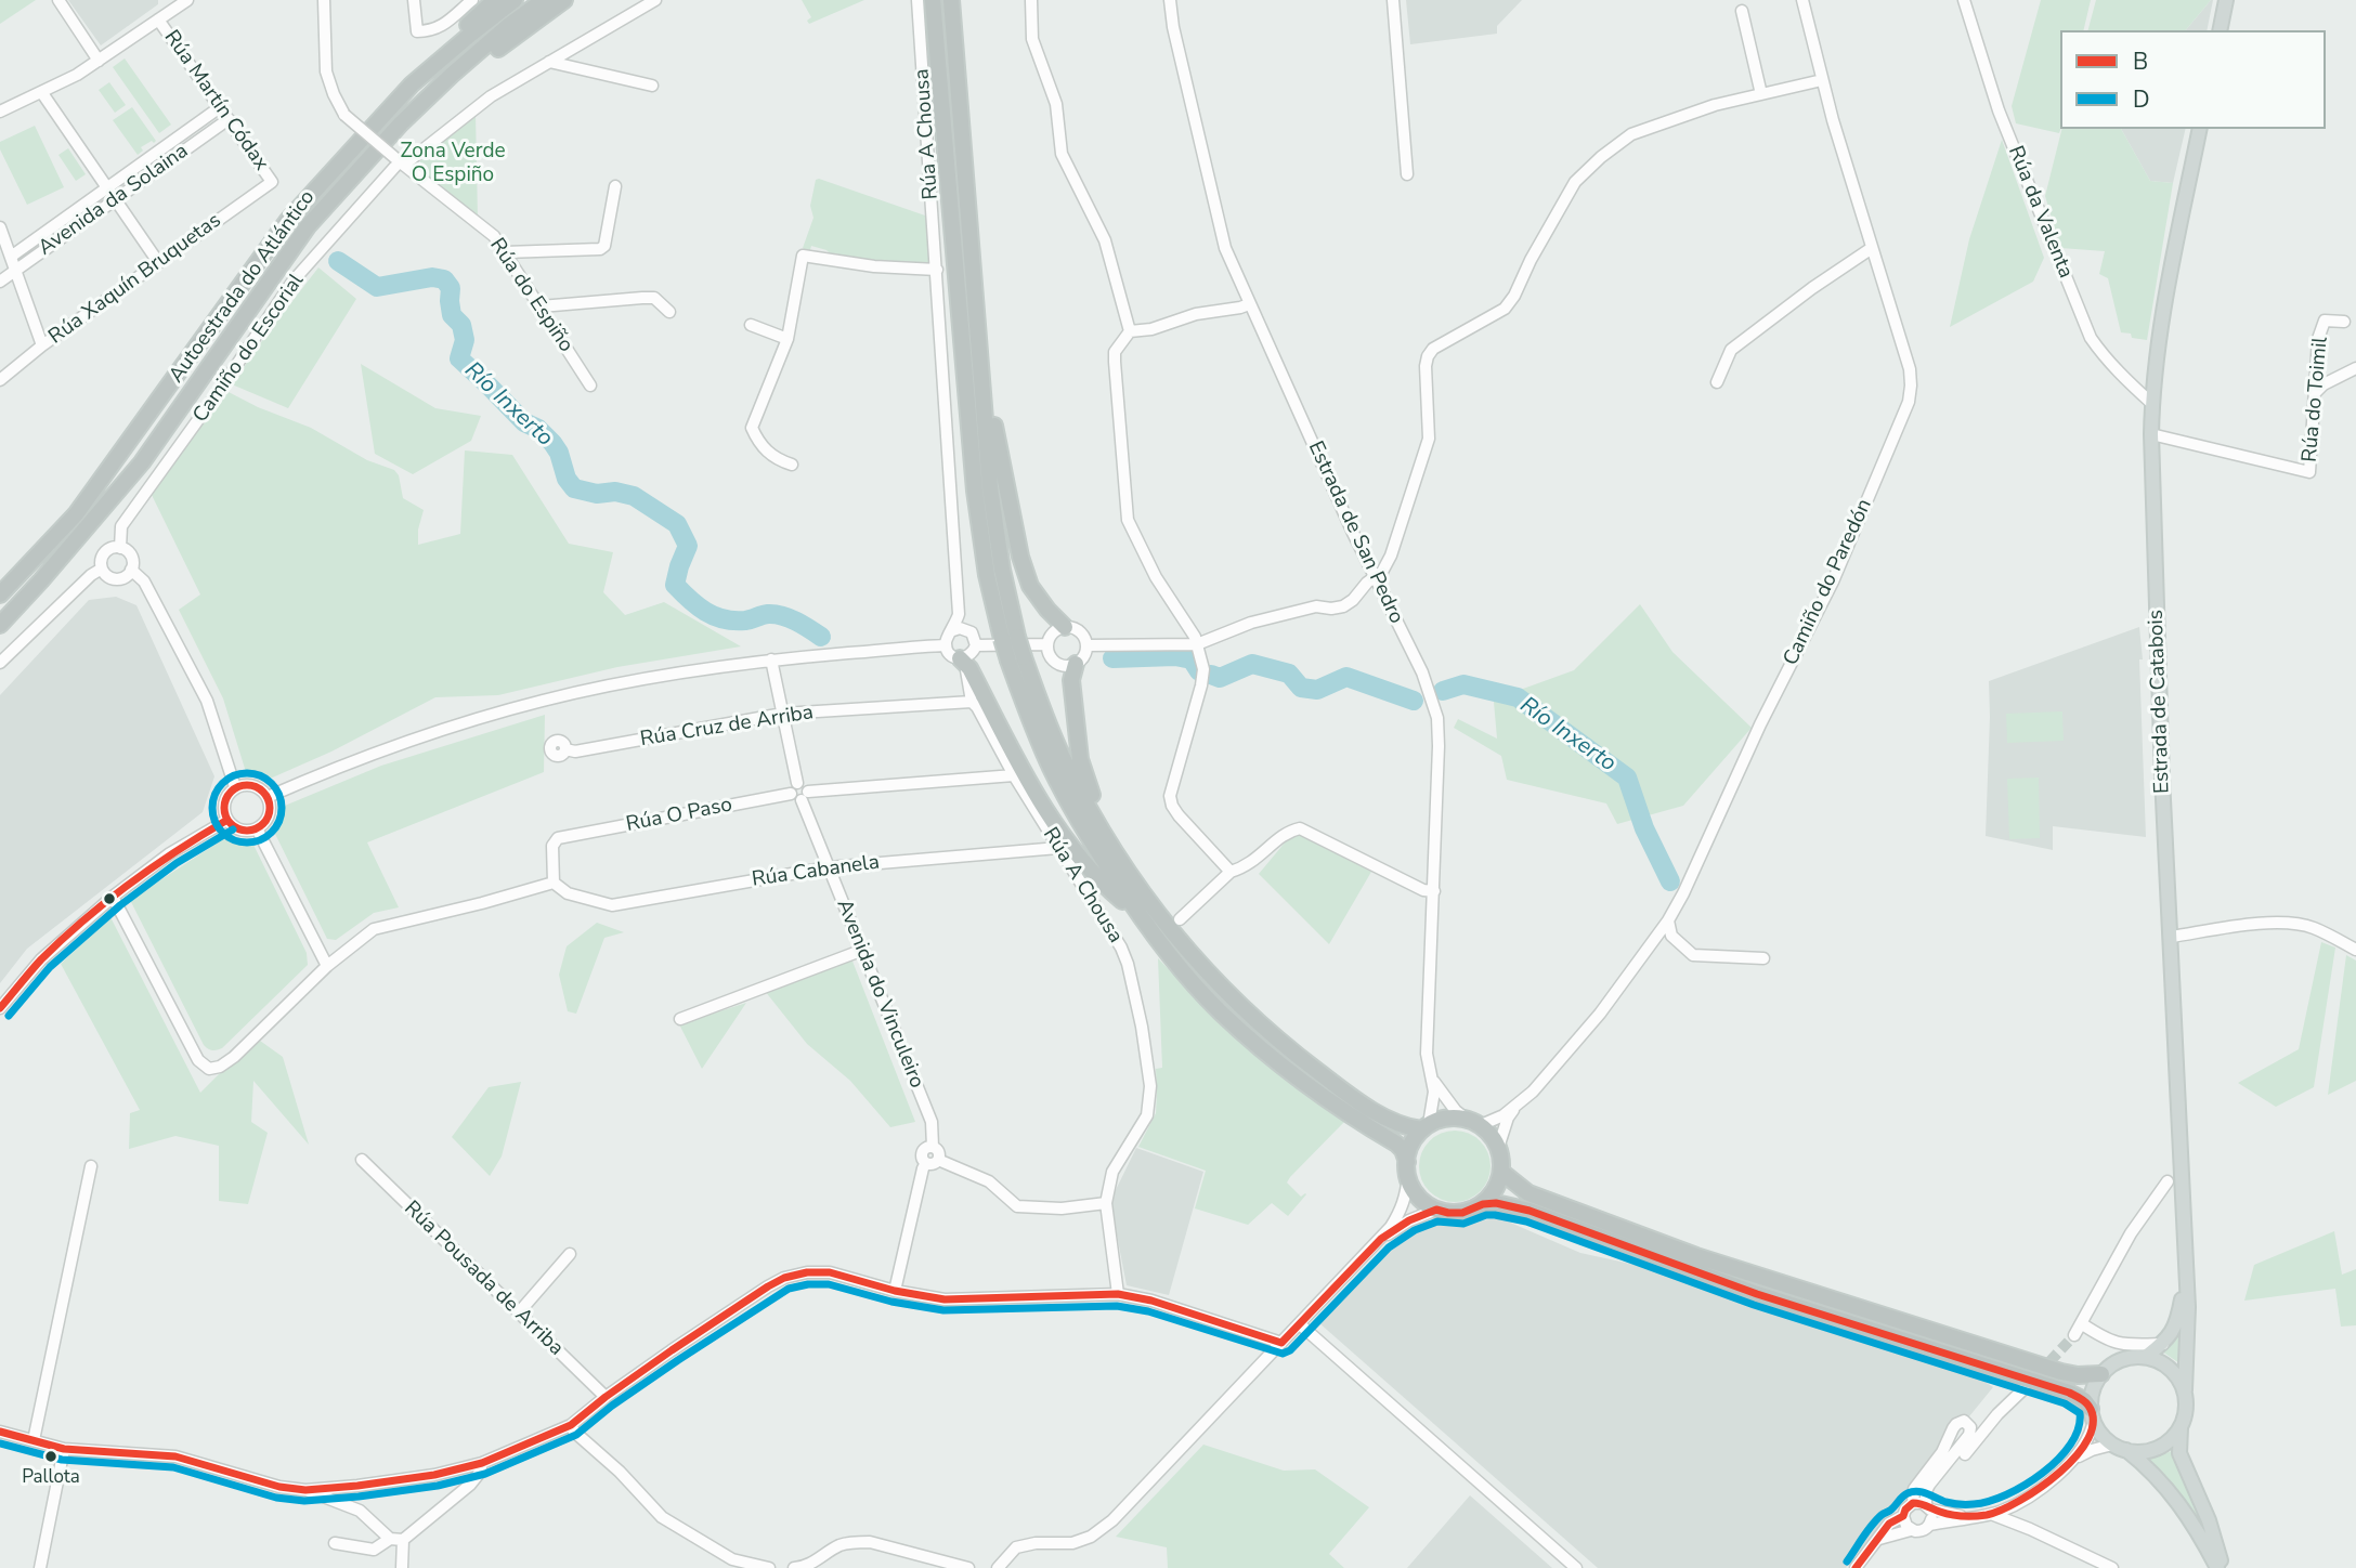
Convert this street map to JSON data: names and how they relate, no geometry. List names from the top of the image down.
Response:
{
  "streets": {
    "highway": ["Autoestrada do Atlántico"],
    "main road": ["Estrada de Catabois"],
    "street": [
      "Rúa Martín Códax",
      "Rúa A Chousa",
      "Avenida da Solaina",
      "Rúa da Valenta",
      "Rúa Xaquín Bruquetas",
      "Rúa do Espiño",
      "Camiño do Escorial",
      "Rúa do Toimil",
      "Estrada de San Pedro",
      "Camiño do Paredón",
      "Rúa Cruz de Arriba",
      "Rúa O Paso",
      "Rúa Cabanela",
      "Avenida do Vinculeiro",
      "Rúa Pousada de Arriba"
    ]
  },
  "crossings": [
    ["Rúa Martín Códax", "Avenida da Solaina"],
    ["Rúa Martín Códax", "Rúa Xaquín Bruquetas"],
    ["Rúa A Chousa", "Rúa Cruz de Arriba"],
    ["Rúa A Chousa", "Rúa Cabanela"],
    ["Rúa da Valenta", "Estrada de Catabois"],
    ["Rúa do Espiño", "Camiño do Escorial"],
    ["Rúa do Toimil", "Estrada de Catabois"],
    ["Rúa O Paso", "Rúa Cabanela"],
    ["Rúa O Paso", "Avenida do Vinculeiro"],
    ["Rúa Cabanela", "Avenida do Vinculeiro"]
  ],
  "water": ["Río Inxerto"],
  "parks": ["Zona Verde O Espiño"],
  "places": ["Pallota"],
  "lines": ["transit line D", "transit line B"],
  "legend": ["B", "D"]
}
